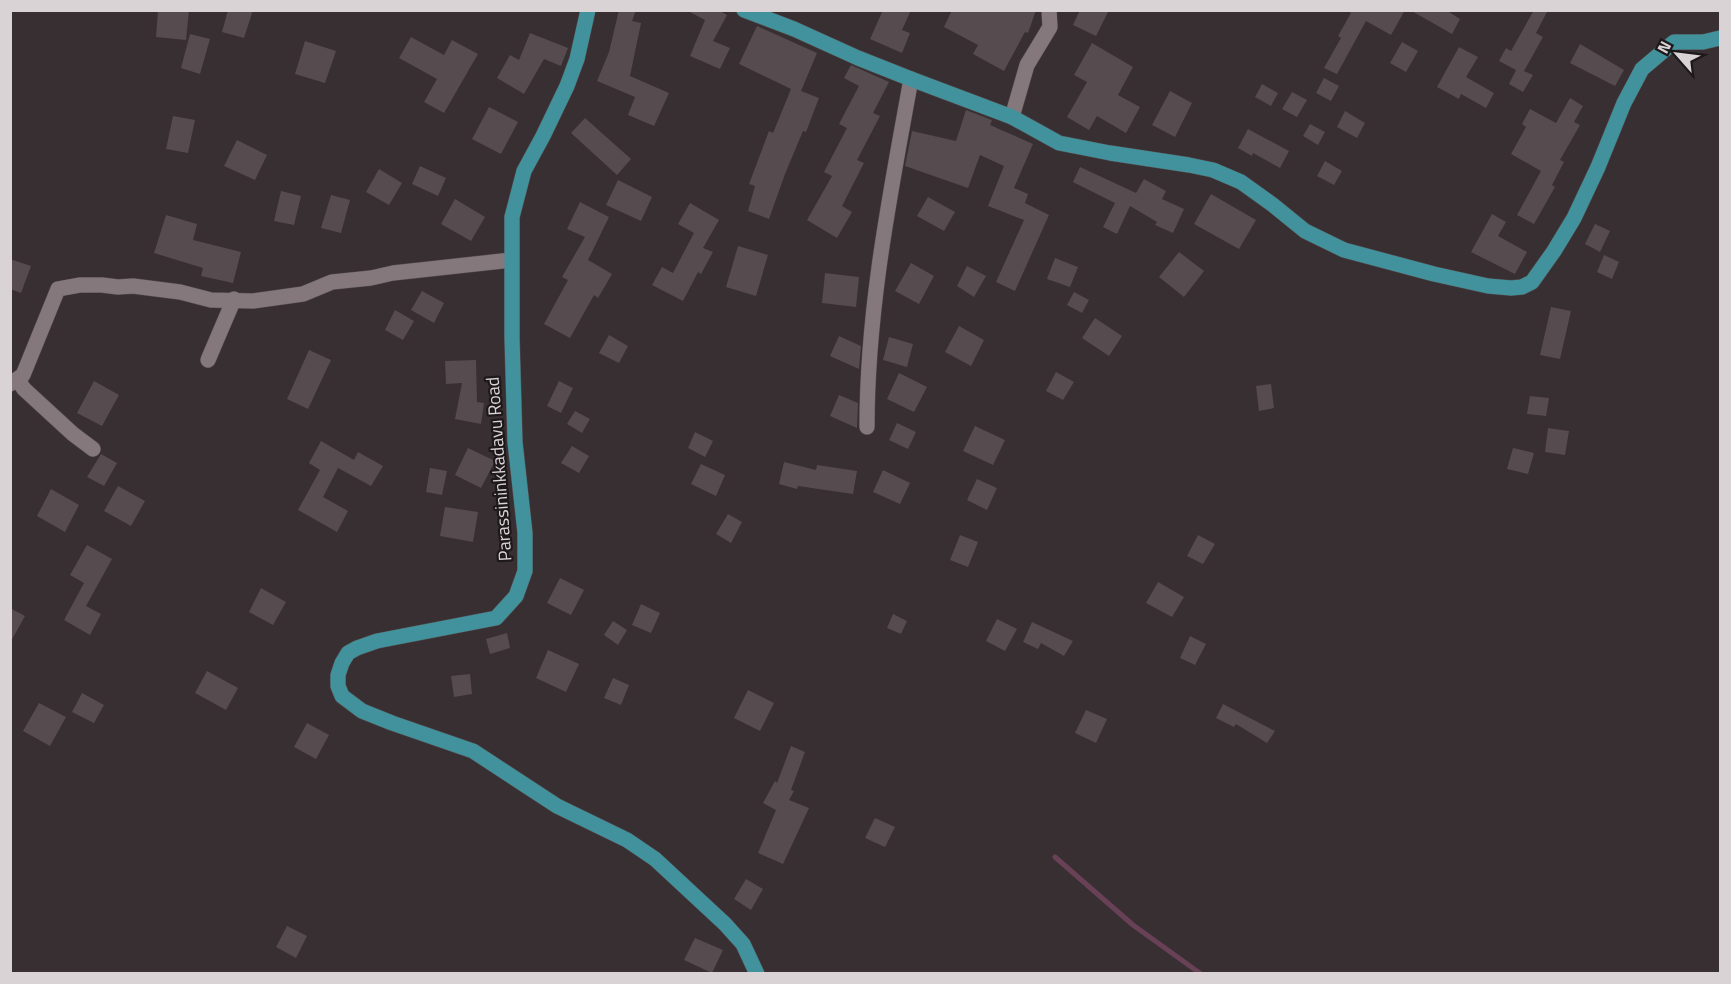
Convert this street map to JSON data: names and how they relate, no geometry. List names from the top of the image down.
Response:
{
  "streets": {
    "main road": ["Parassininkkadavu Road"]
  },
  "north": "top left"
}
